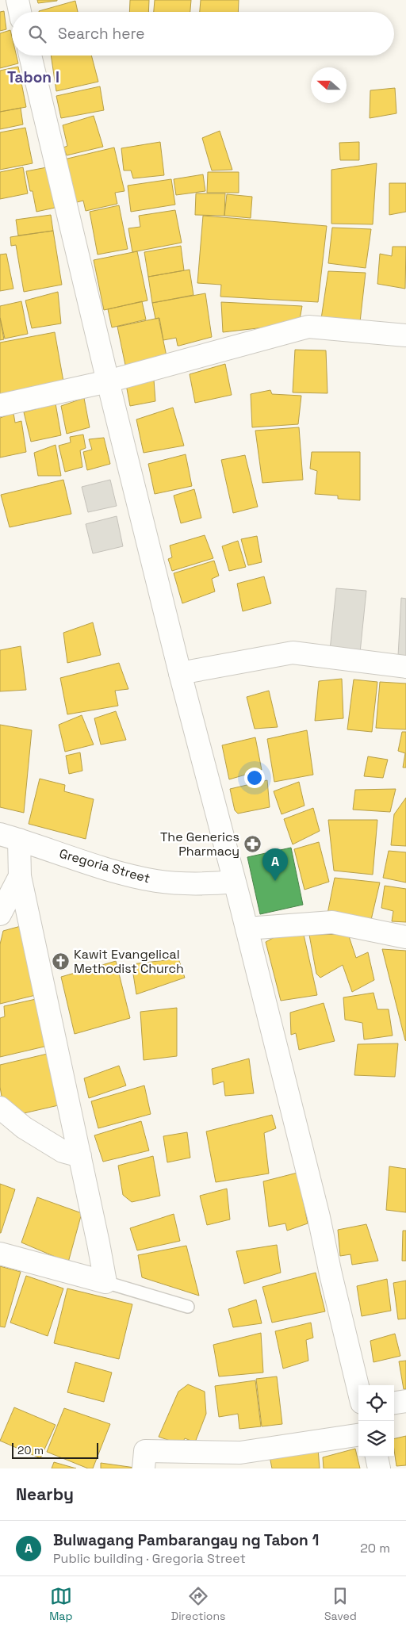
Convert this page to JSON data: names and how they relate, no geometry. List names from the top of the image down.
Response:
{
  "streets": {
    "street": ["Gregoria Street"]
  },
  "districts": ["Tabon I"],
  "places": {
    "pharmacy": ["The Generics Pharmacy"],
    "church": ["Kawit Evangelical Methodist Church"]
  },
  "scale_bar": "20 m",
  "north": "left",
  "page": {
    "search": "Search here",
    "pins": "A",
    "scale": "20 m",
    "heading": "Nearby",
    "list": [
      {
        "mark": "A",
        "name": "Bulwagang Pambarangay ng Tabon 1",
        "note": "Public building · Gregoria Street",
        "value": "20 m"
      }
    ],
    "nav": ["Map", "Directions", "Saved"]
  }
}
